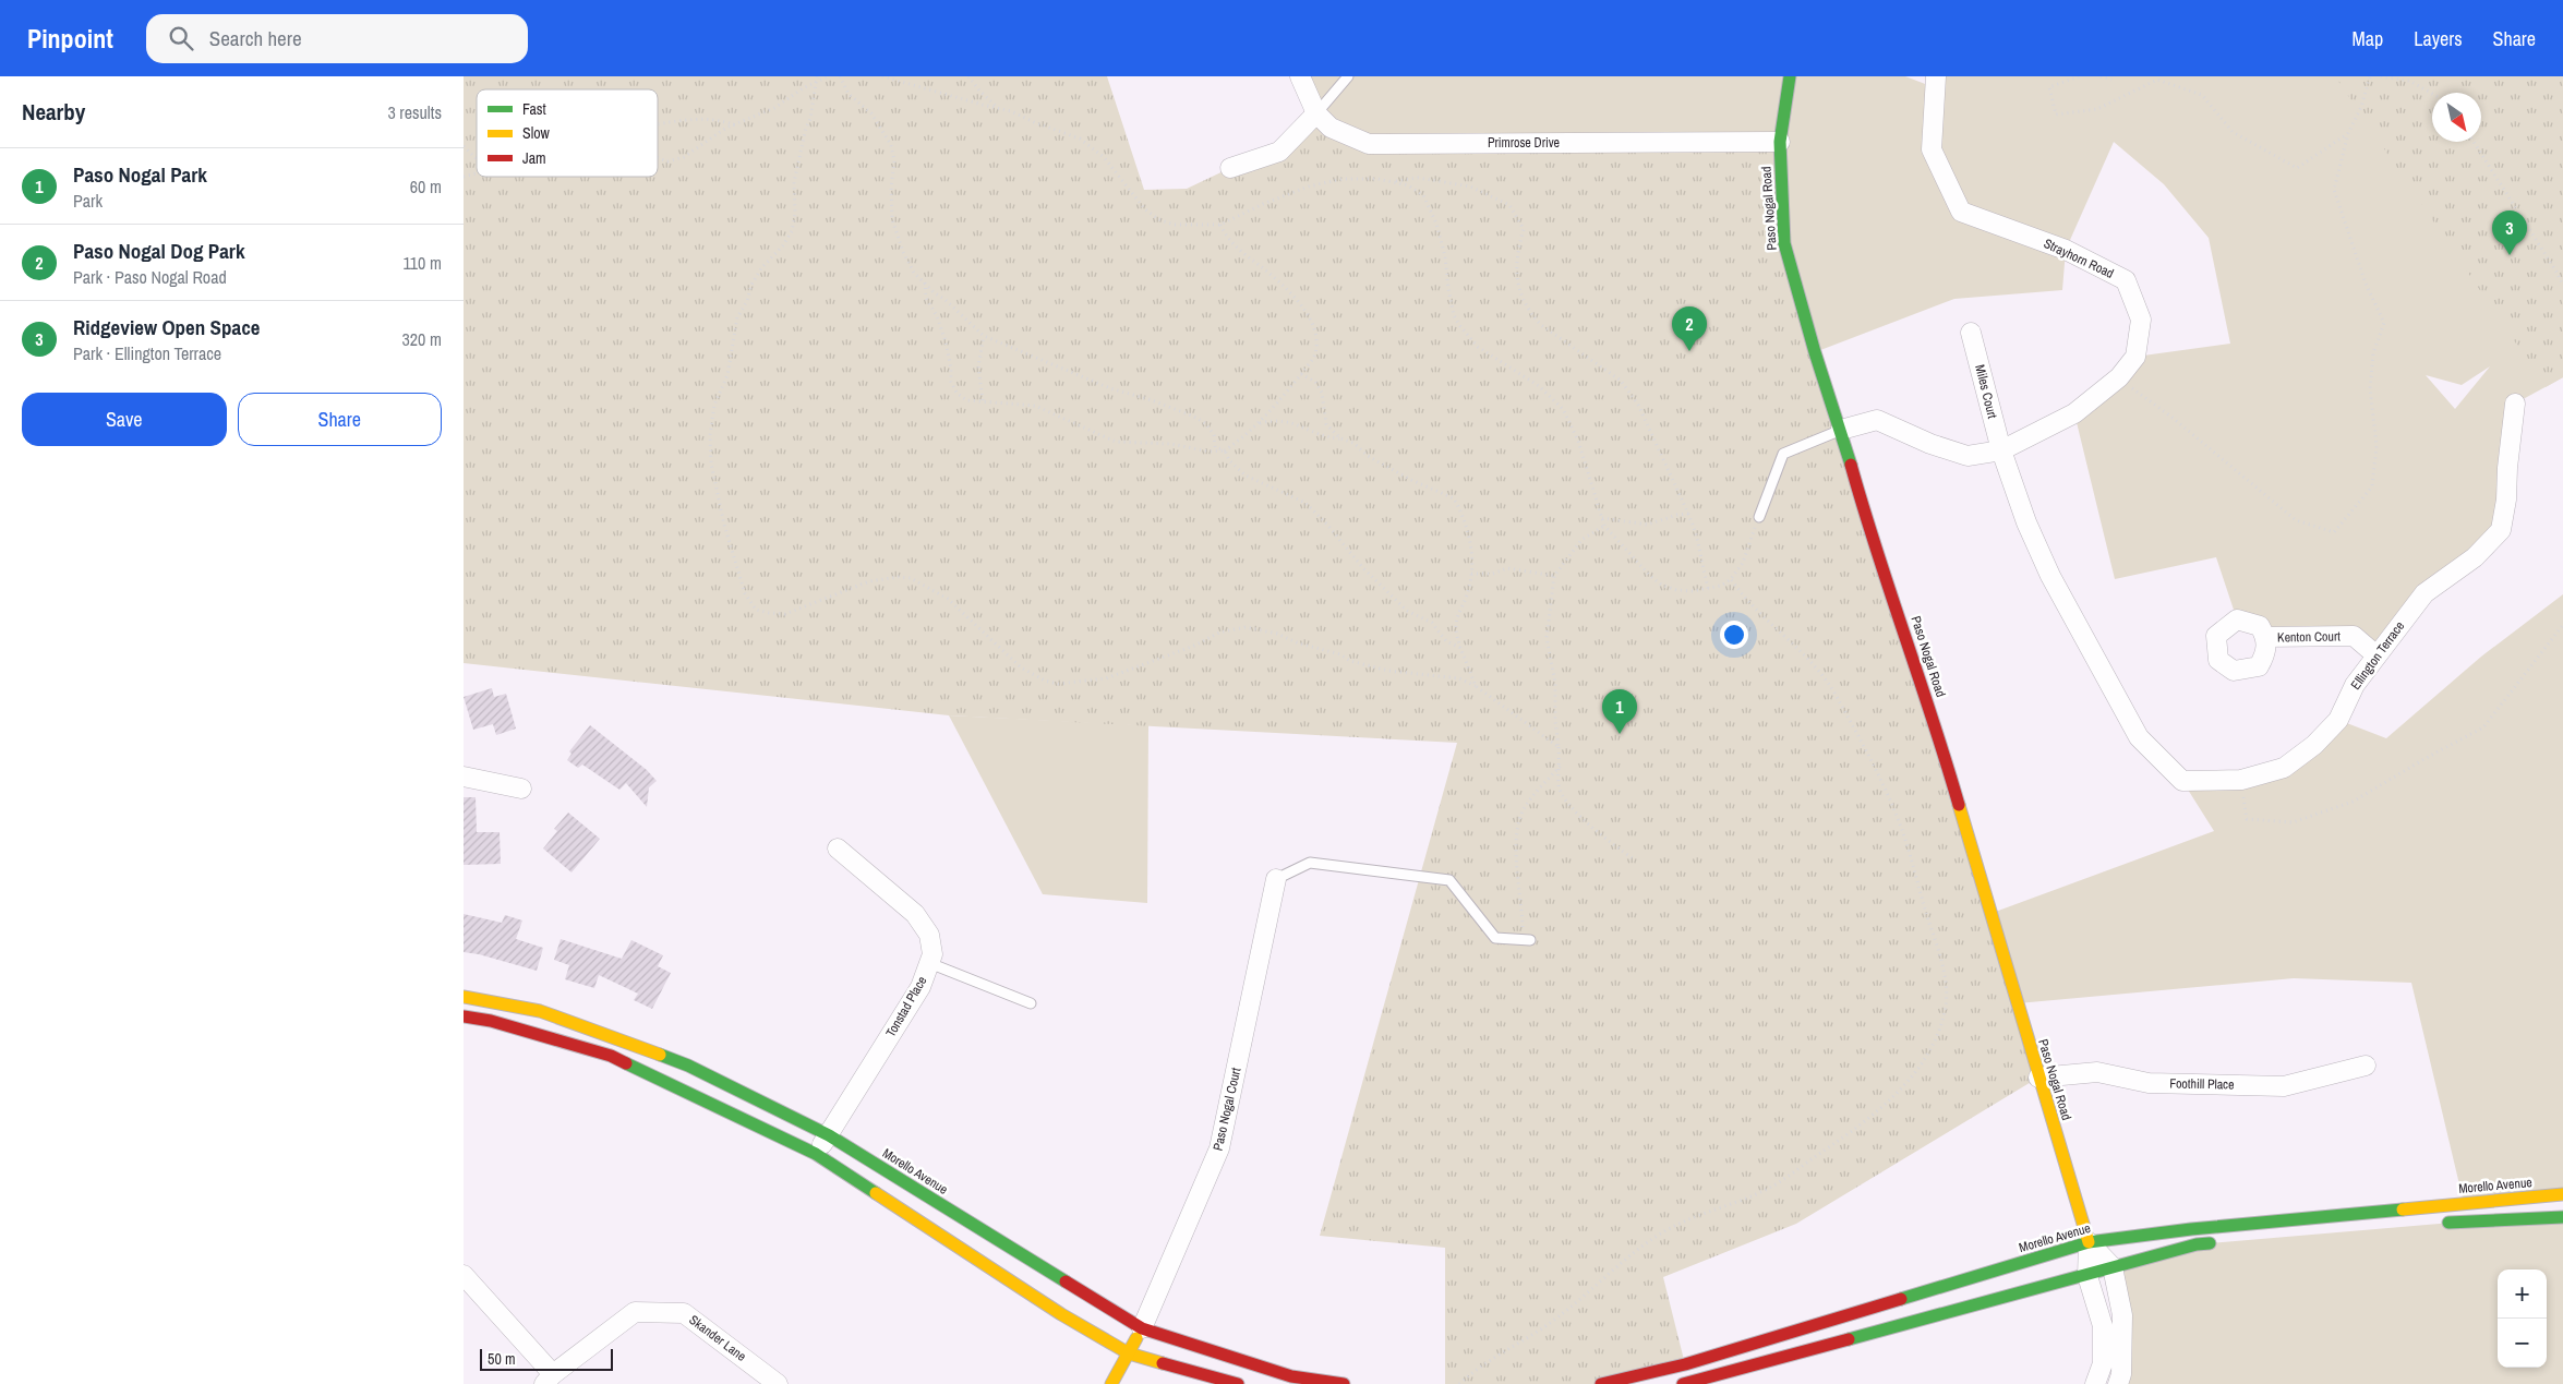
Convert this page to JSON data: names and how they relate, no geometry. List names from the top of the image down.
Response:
{
  "streets": {
    "street": [
      "Primrose Drive",
      "Paso Nogal Road",
      "Strayhorn Road",
      "Miles Court",
      "Kenton Court",
      "Ellington Terrace",
      "Tonstad Place",
      "Foothill Place",
      "Paso Nogal Court",
      "Morello Avenue",
      "Skander Lane"
    ]
  },
  "crossings": [
    ["Primrose Drive", "Paso Nogal Road"],
    ["Paso Nogal Road", "Strayhorn Road"],
    ["Paso Nogal Road", "Foothill Place"],
    ["Paso Nogal Road", "Morello Avenue"],
    ["Strayhorn Road", "Miles Court"],
    ["Strayhorn Road", "Ellington Terrace"],
    ["Miles Court", "Ellington Terrace"],
    ["Kenton Court", "Ellington Terrace"],
    ["Tonstad Place", "Morello Avenue"],
    ["Paso Nogal Court", "Morello Avenue"]
  ],
  "legend": ["Fast", "Slow", "Jam"],
  "scale_bar": "50 m",
  "north": "bottom right",
  "page": {
    "header": "Pinpoint",
    "search": "Search here",
    "nav": ["Map", "Layers", "Share"],
    "heading": ["Nearby", "3 results"],
    "list": [
      {
        "mark": "1",
        "name": "Paso Nogal Park",
        "note": "Park",
        "value": "60 m"
      },
      {
        "mark": "2",
        "name": "Paso Nogal Dog Park",
        "note": "Park · Paso Nogal Road",
        "value": "110 m"
      },
      {
        "mark": "3",
        "name": "Ridgeview Open Space",
        "note": "Park · Ellington Terrace",
        "value": "320 m"
      }
    ],
    "pins": ["3", "2", "1"],
    "buttons": ["Save", "Share"],
    "map_buttons": ["+", "−"],
    "scale": "50 m"
  }
}
